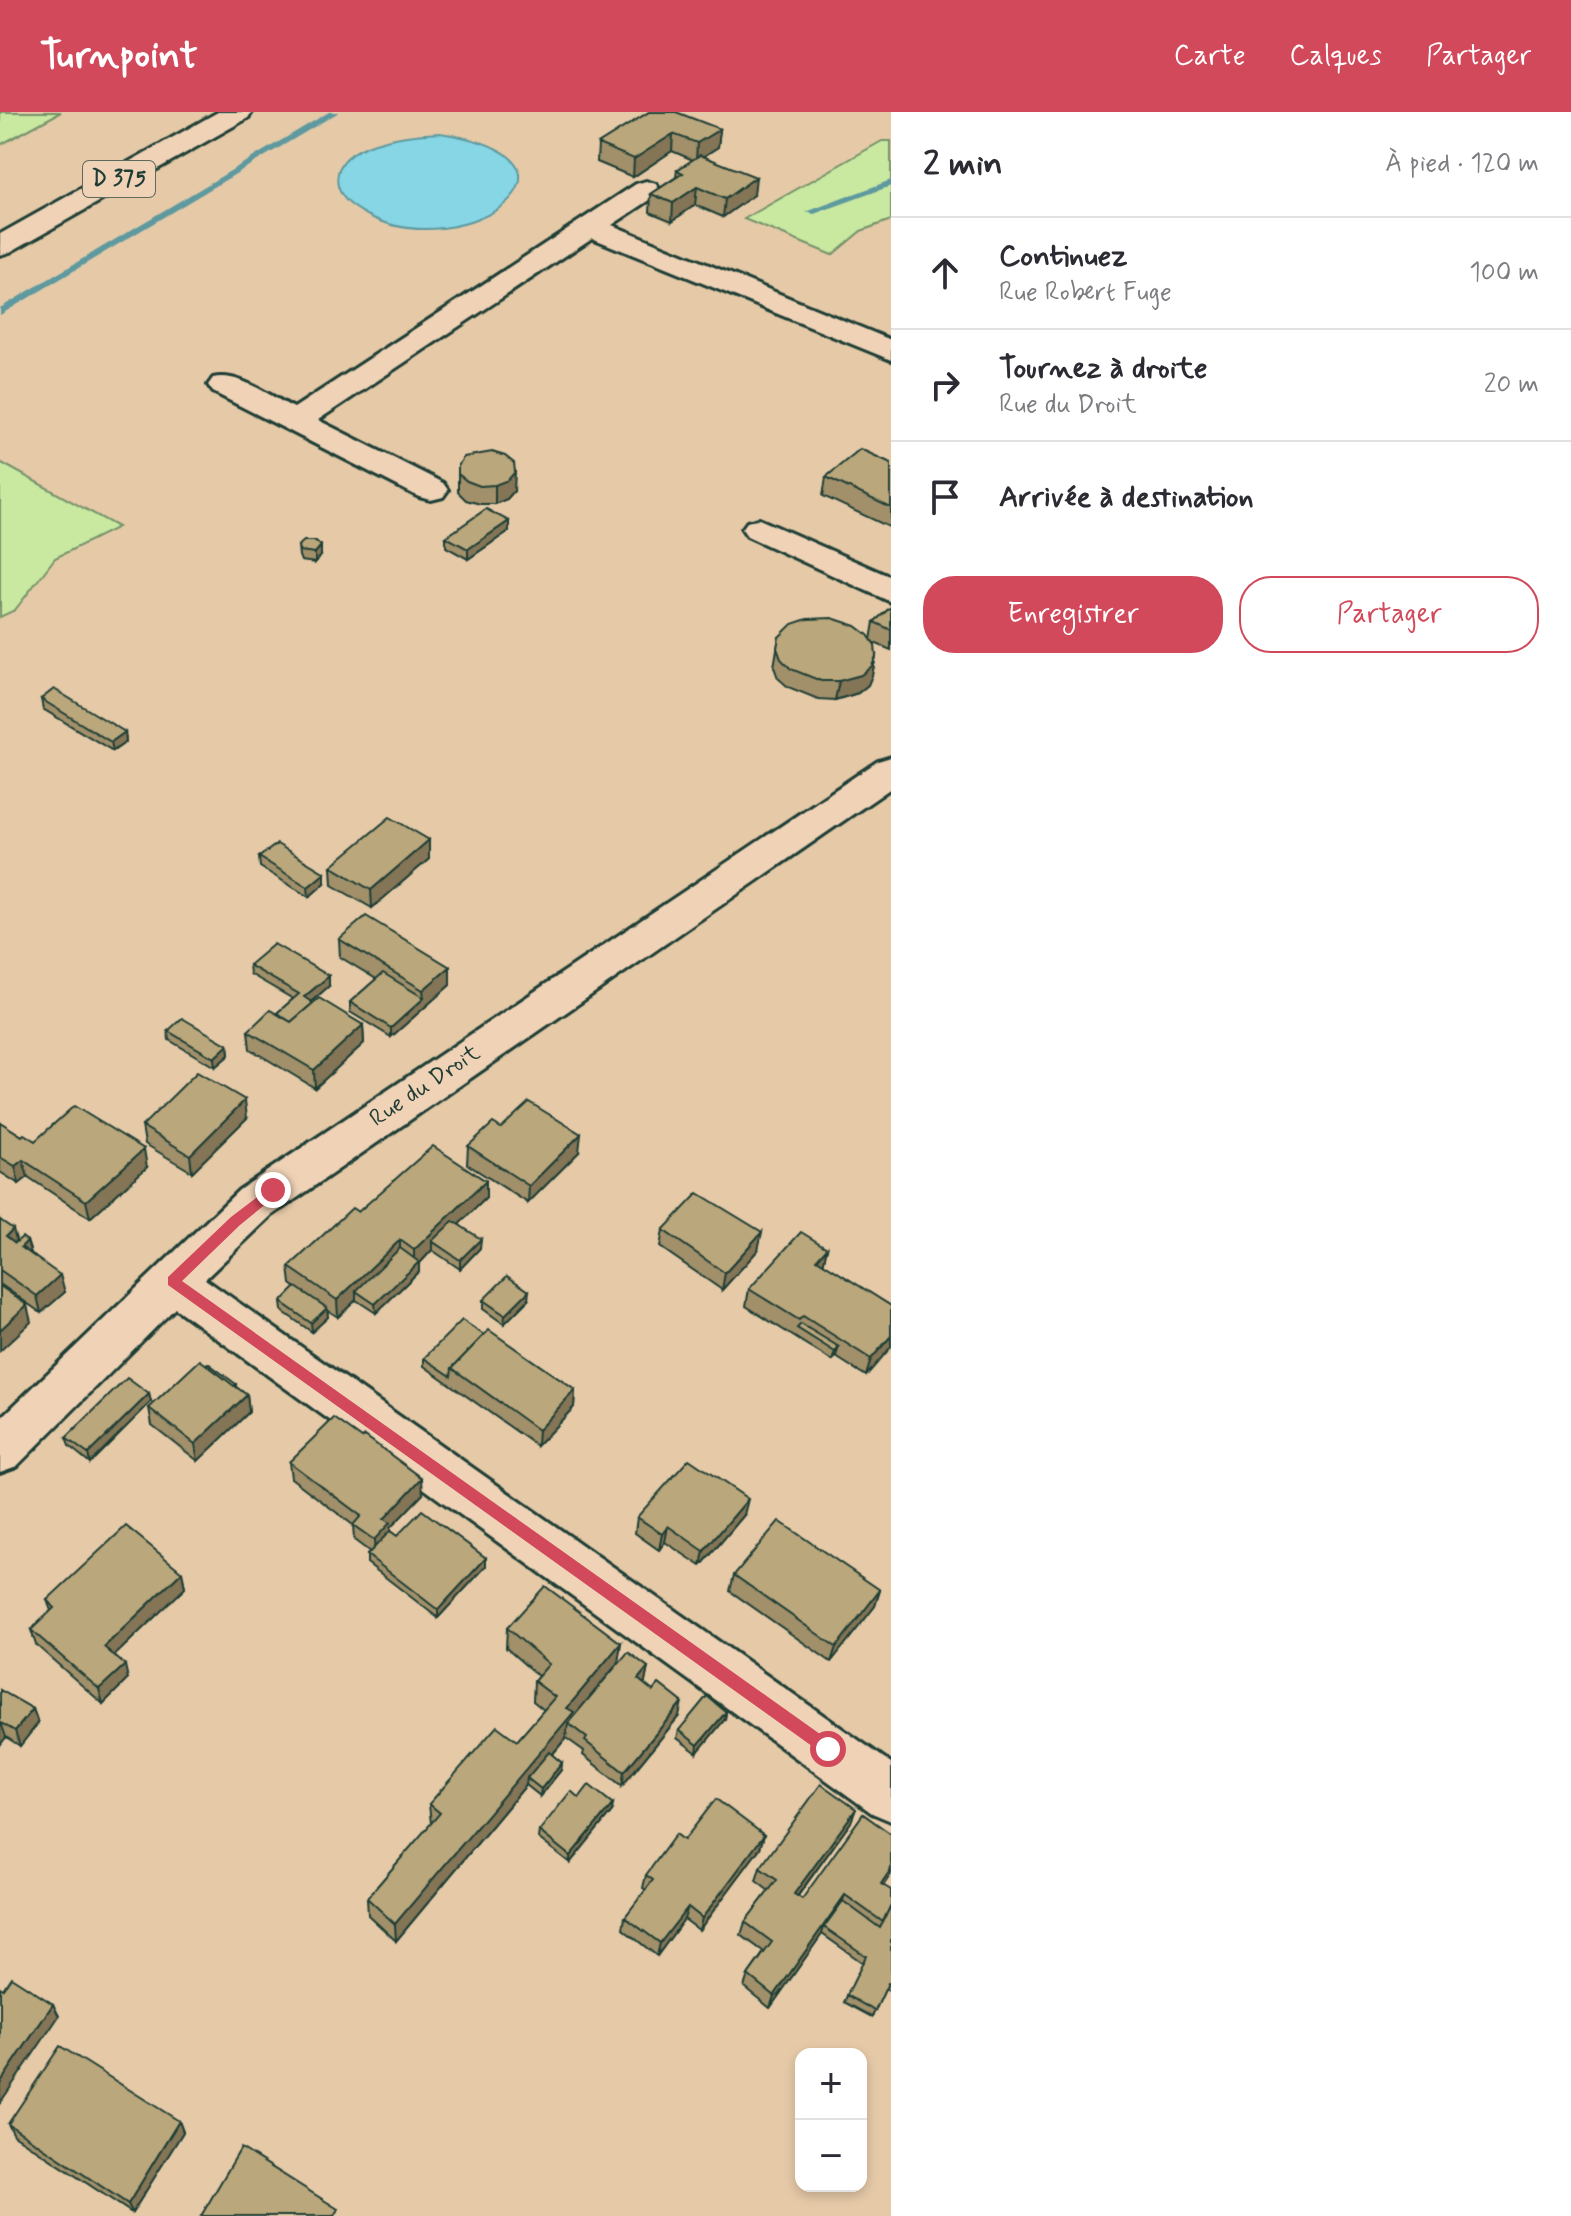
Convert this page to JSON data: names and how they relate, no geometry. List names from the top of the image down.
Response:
{
  "streets": {
    "street": ["D 375", "Rue du Droit"]
  },
  "page": {
    "header": "Turnpoint",
    "nav": ["Carte", "Calques", "Partager"],
    "heading": ["2 min", "À pied · 120 m"],
    "list": [
      ["Continuez", "Rue Robert Fuge", "100 m"],
      ["Tournez à droite", "Rue du Droit", "20 m"],
      "Arrivée à destination"
    ],
    "buttons": ["Enregistrer", "Partager"],
    "map_buttons": ["+", "−"]
  }
}
